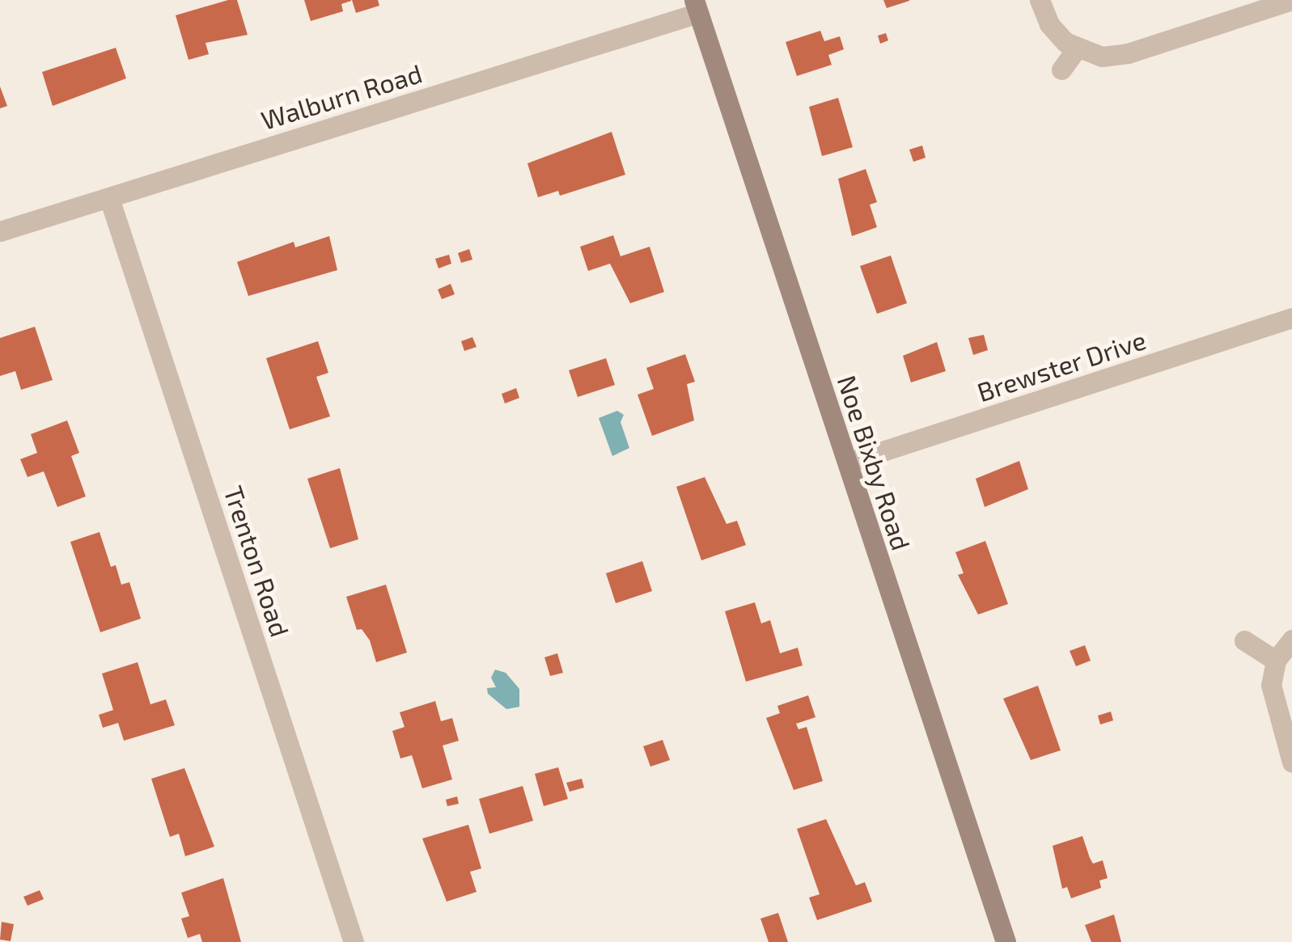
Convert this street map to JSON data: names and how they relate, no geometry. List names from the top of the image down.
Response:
{
  "streets": {
    "street": [
      "Walburn Road",
      "Brewster Drive",
      "Noe Bixby Road",
      "Trenton Road"
    ]
  },
  "crossings": [
    ["Walburn Road", "Noe Bixby Road"],
    ["Walburn Road", "Trenton Road"],
    ["Brewster Drive", "Noe Bixby Road"]
  ]
}
